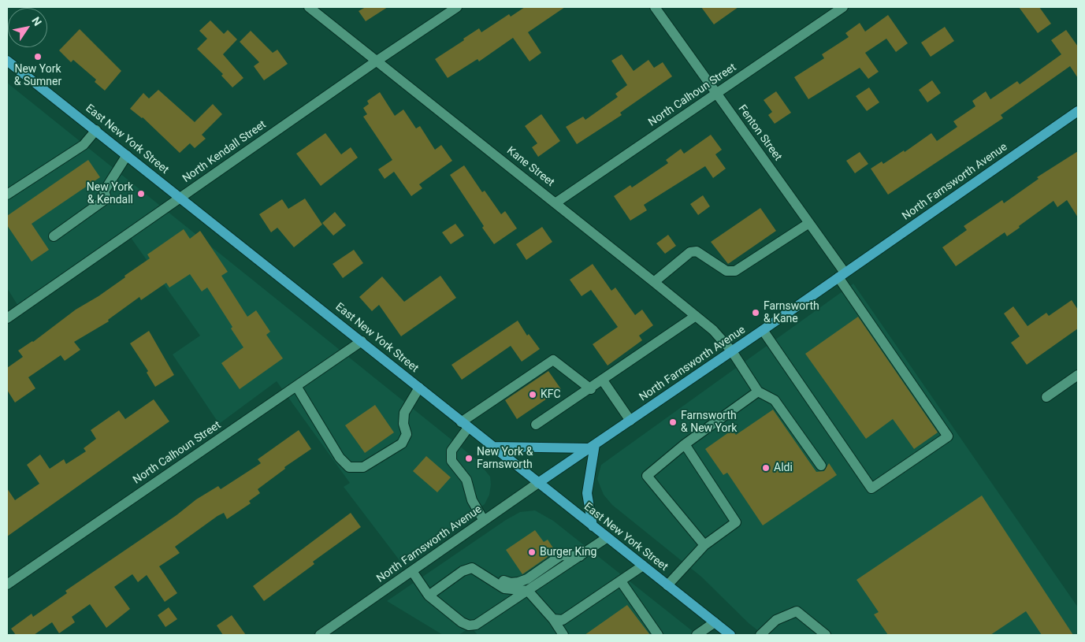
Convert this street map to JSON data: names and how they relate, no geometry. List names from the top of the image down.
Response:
{
  "streets": {
    "main road": ["East New York Street", "North Farnsworth Avenue"],
    "street": [
      "North Calhoun Street",
      "Fenton Street",
      "North Kendall Street",
      "Kane Street"
    ]
  },
  "crossings": [
    ["North Calhoun Street", "Fenton Street"],
    ["North Calhoun Street", "East New York Street"],
    ["North Calhoun Street", "Kane Street"],
    ["Fenton Street", "North Farnsworth Avenue"],
    ["East New York Street", "North Kendall Street"],
    ["East New York Street", "North Farnsworth Avenue"],
    ["North Kendall Street", "Kane Street"],
    ["Kane Street", "North Farnsworth Avenue"]
  ],
  "places": [
    "New York & Sumner",
    "New York & Kendall",
    "Farnsworth & Kane",
    "KFC",
    "Farnsworth & New York",
    "New York & Farnsworth",
    "Aldi",
    "Burger King"
  ],
  "north": "top right"
}
